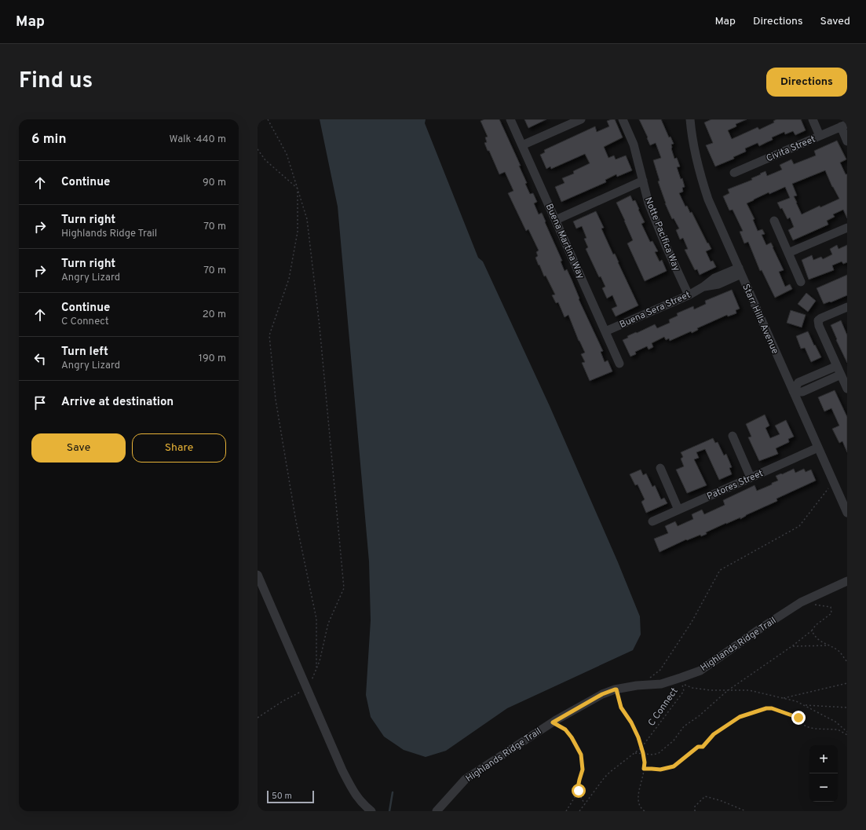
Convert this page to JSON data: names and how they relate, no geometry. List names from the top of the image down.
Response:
{
  "streets": {
    "street": [
      "Civita Street",
      "Notte Pacifica Way",
      "Buena Martina Way",
      "Buena Sera Street",
      "Starr Hills Avenue",
      "Patores Street",
      "Highlands Ridge Trail"
    ],
    "path": ["C Connect"]
  },
  "crossings": [
    ["Notte Pacifica Way", "Buena Sera Street"],
    ["Buena Martina Way", "Buena Sera Street"],
    ["Buena Sera Street", "Starr Hills Avenue"],
    ["Starr Hills Avenue", "Patores Street"],
    ["Highlands Ridge Trail", "C Connect"]
  ],
  "scale_bar": "50 m",
  "page": {
    "header": "Map",
    "nav": ["Map", "Directions", "Saved"],
    "title": "Find us",
    "buttons": [
      "Directions",
      ["Save", "Share"]
    ],
    "heading": ["6 min", "Walk · 440 m"],
    "list": [
      ["Continue", "90 m"],
      ["Turn right", "Highlands Ridge Trail", "70 m"],
      ["Turn right", "Angry Lizard", "70 m"],
      ["Continue", "C Connect", "20 m"],
      ["Turn left", "Angry Lizard", "190 m"],
      "Arrive at destination"
    ],
    "map_buttons": ["+", "−"],
    "scale": "50 m"
  }
}
